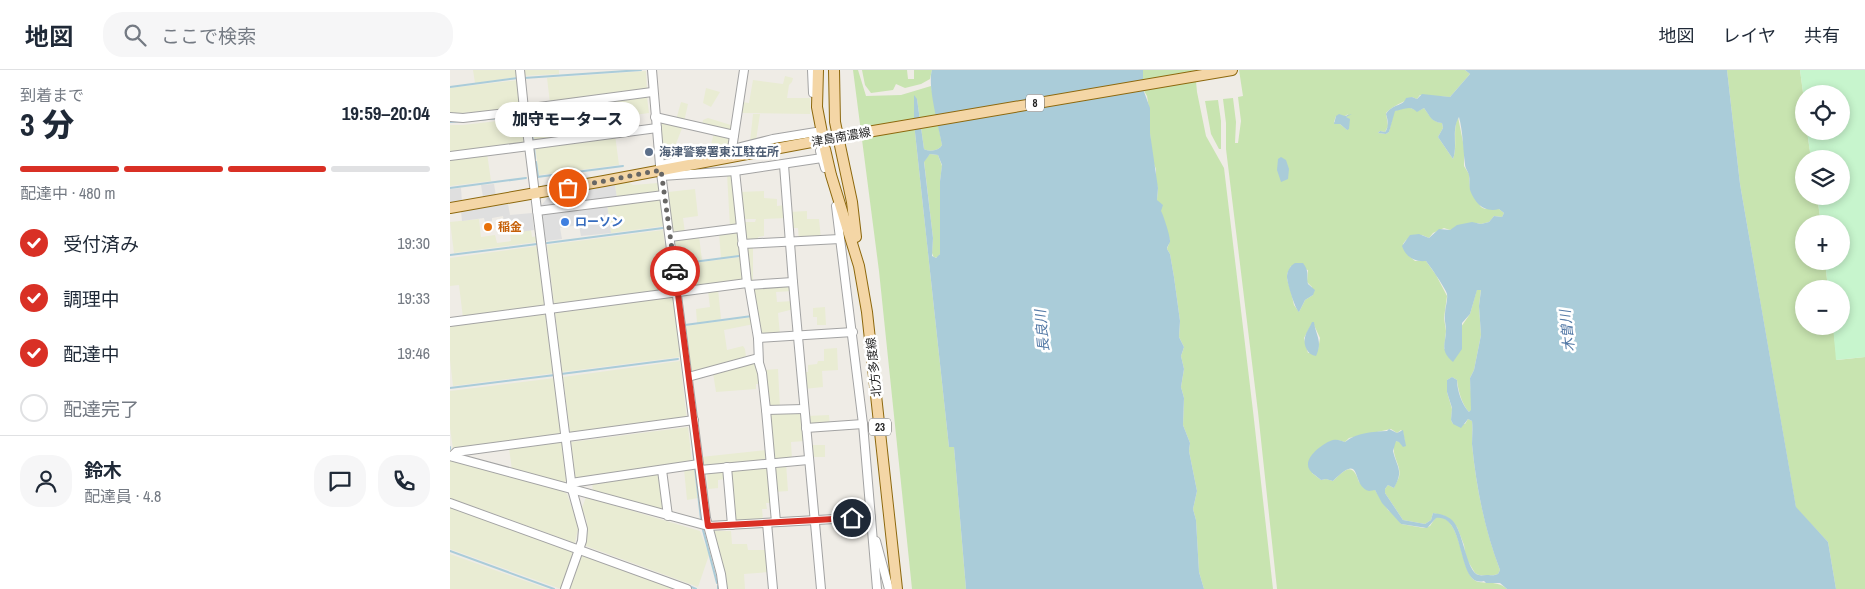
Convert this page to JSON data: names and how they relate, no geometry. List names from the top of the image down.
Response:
{
  "streets": {
    "main road": [
      "8",
      "津島南濃線",
      "北方多度線",
      "23"
    ]
  },
  "crossings": [
    ["津島南濃線", "23"],
    ["北方多度線", "23"]
  ],
  "water": ["長良川", "木曽川"],
  "places": [
    "海津警察署東江駐在所",
    "加守モータース",
    "ローソン",
    "稲金"
  ],
  "page": {
    "header": "地図",
    "search": "ここで検索",
    "nav": ["地図", "レイヤ", "共有"],
    "heading": ["3 分", "到着まで", "19:59–20:04"],
    "panel": ["鈴木", "配達員 · 4.8"],
    "map_buttons": ["+", "−"],
    "bubble": "加守モータース",
    "bar": "配達中 · 480 m",
    "list": [
      ["受付済み", "19:30"],
      ["調理中", "19:33"],
      ["配達中", "19:46"],
      "配達完了"
    ]
  }
}
